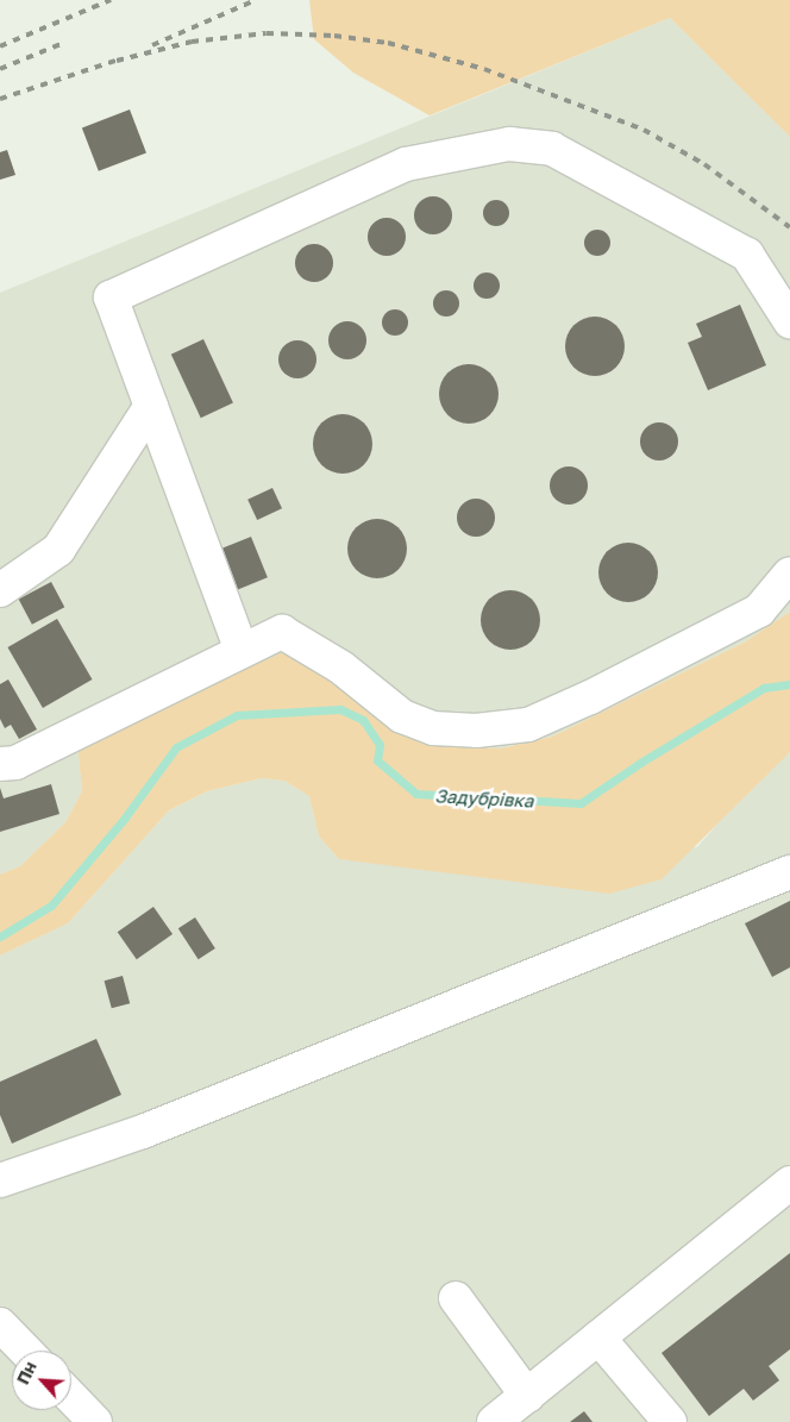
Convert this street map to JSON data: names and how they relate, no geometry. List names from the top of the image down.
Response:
{
  "water": ["Задубрівка"],
  "north": "top left"
}
